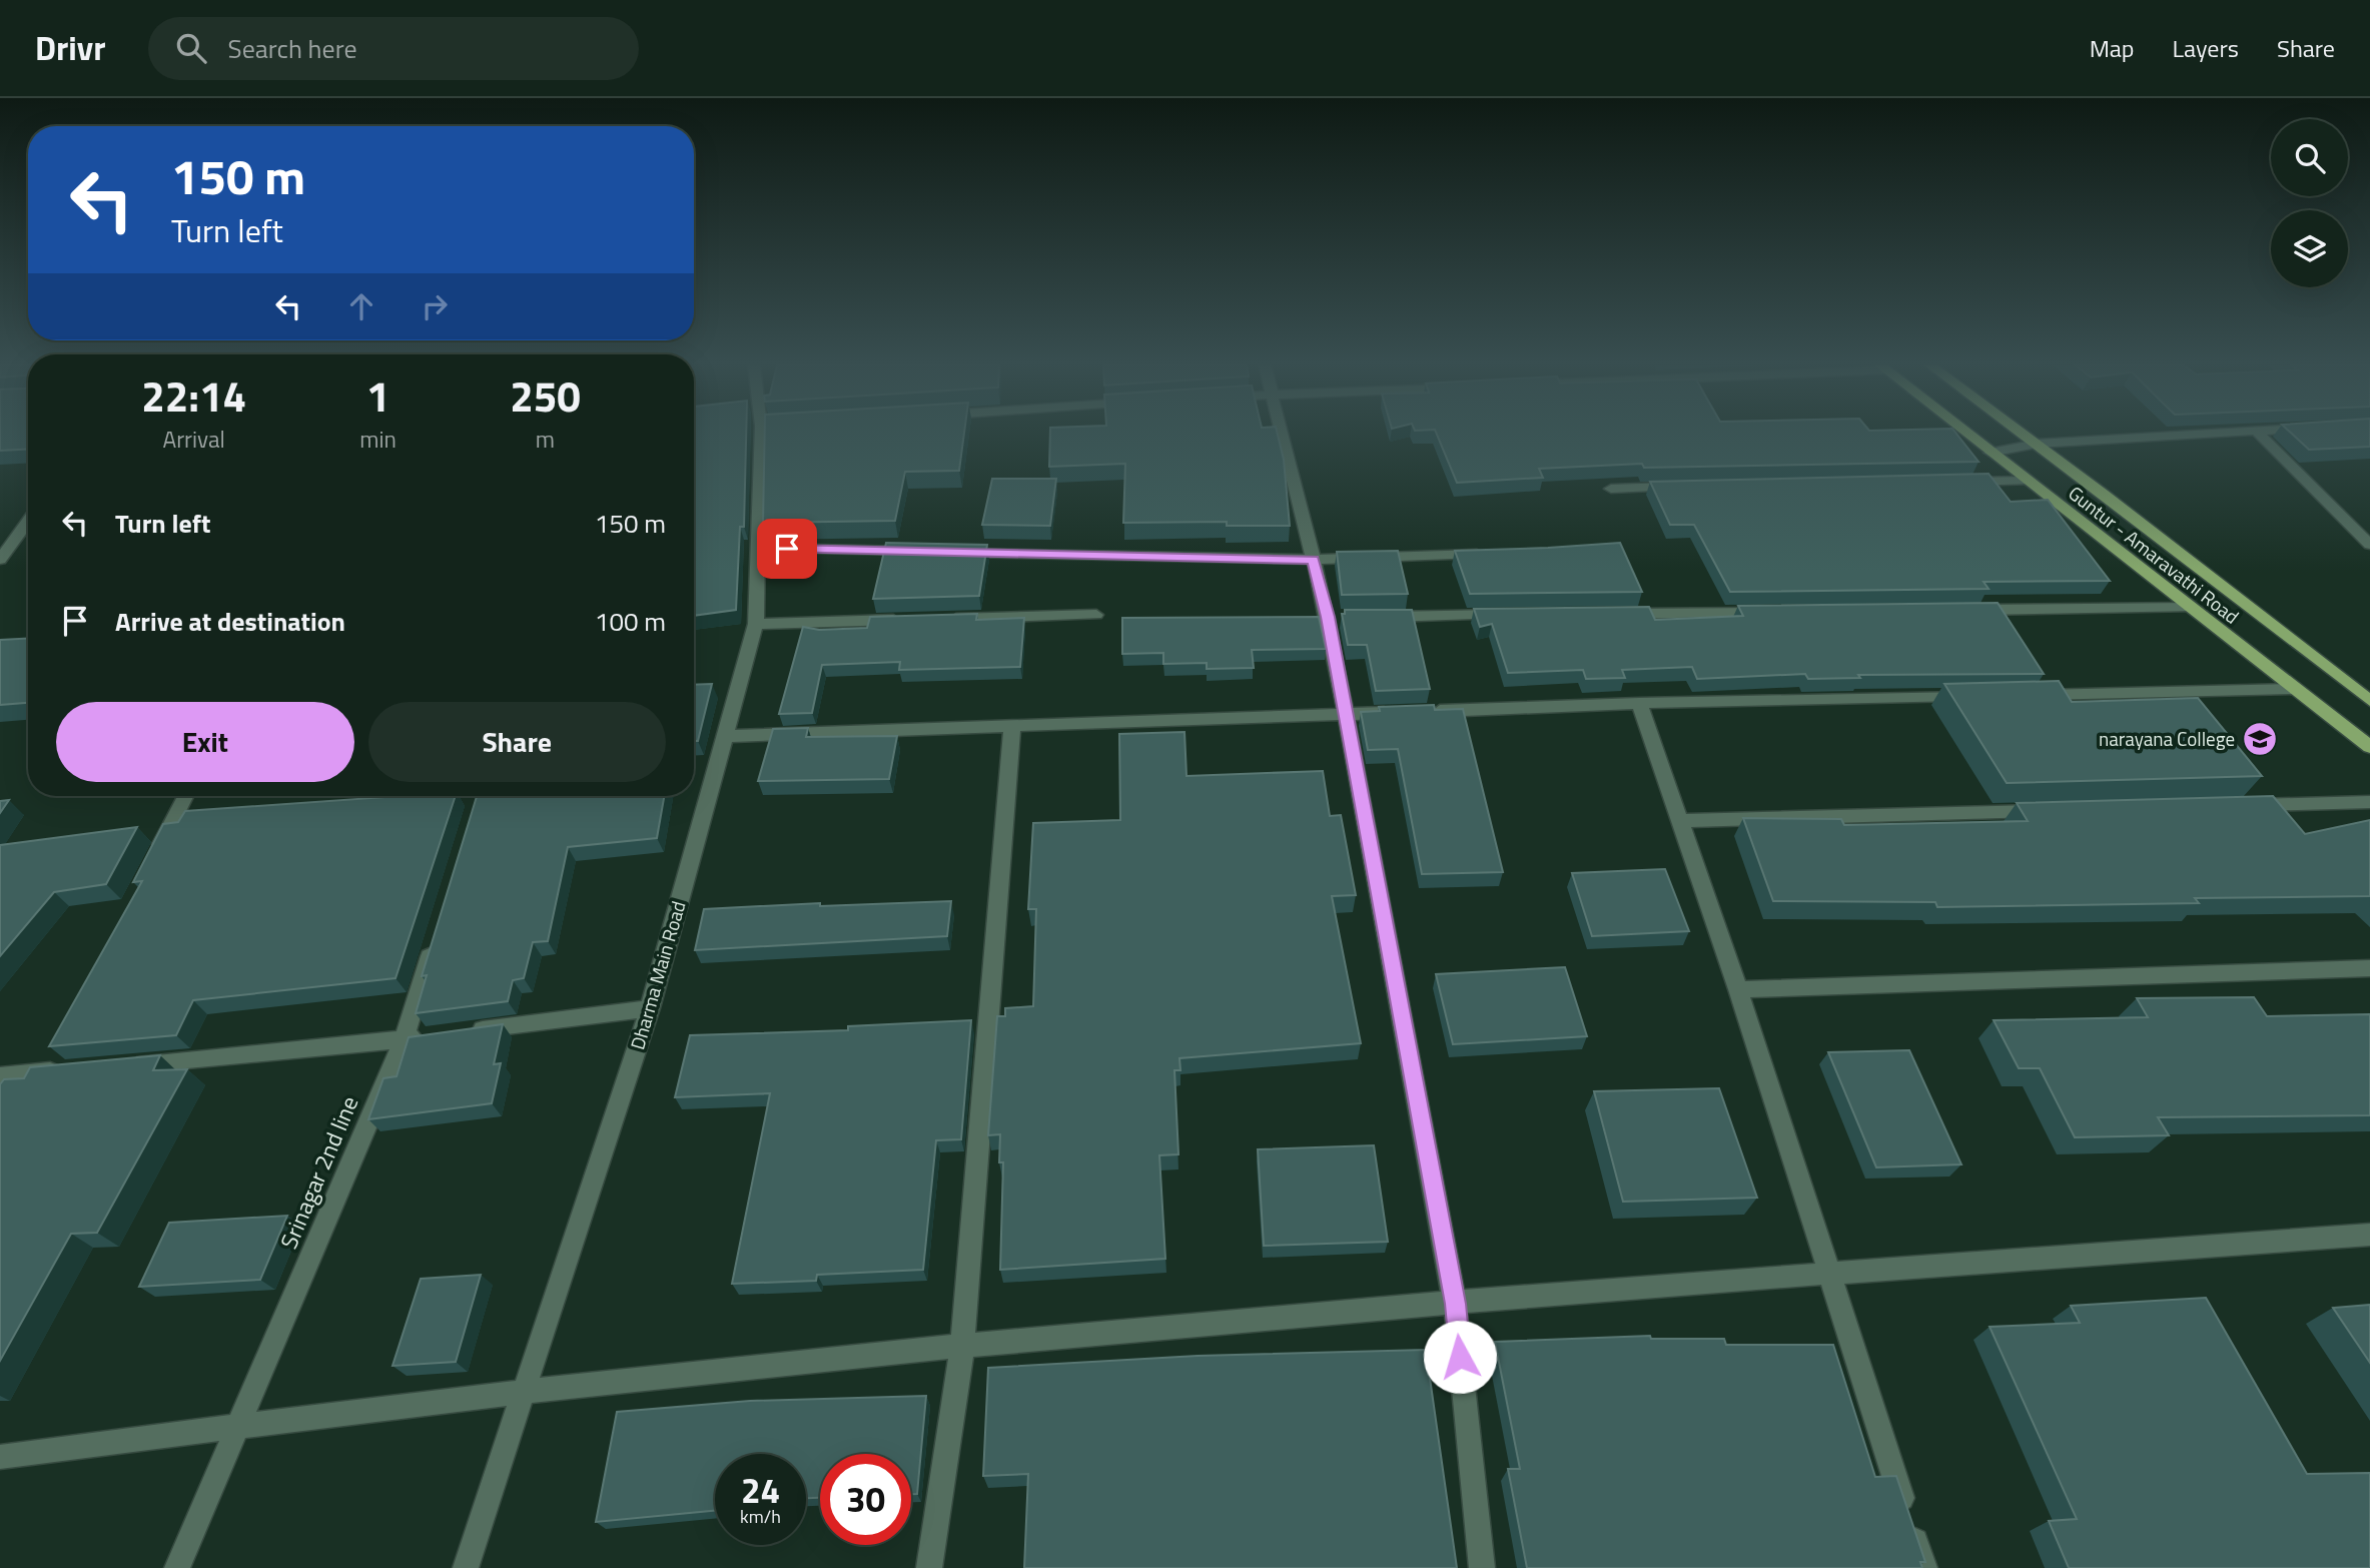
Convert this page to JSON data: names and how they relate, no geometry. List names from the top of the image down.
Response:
{
  "streets": {
    "main road": ["Guntur - Amaravathi Road"],
    "street": ["Dharma Main Road", "Srinagar 2nd line"]
  },
  "places": {
    "school or university": ["narayana College"]
  },
  "page": {
    "header": "Drivr",
    "search": "Search here",
    "nav": ["Map", "Layers", "Share"],
    "turn": ["150 m", "Turn left"],
    "eta": [
      "22:14",
      "Arrival",
      "1",
      "min",
      "250",
      "m"
    ],
    "list": [
      {
        "name": "Turn left",
        "value": "150 m"
      },
      {
        "name": "Arrive at destination",
        "value": "100 m"
      }
    ],
    "buttons": ["Exit", "Share"],
    "speed": "24 km/h",
    "limit": "30"
  }
}
